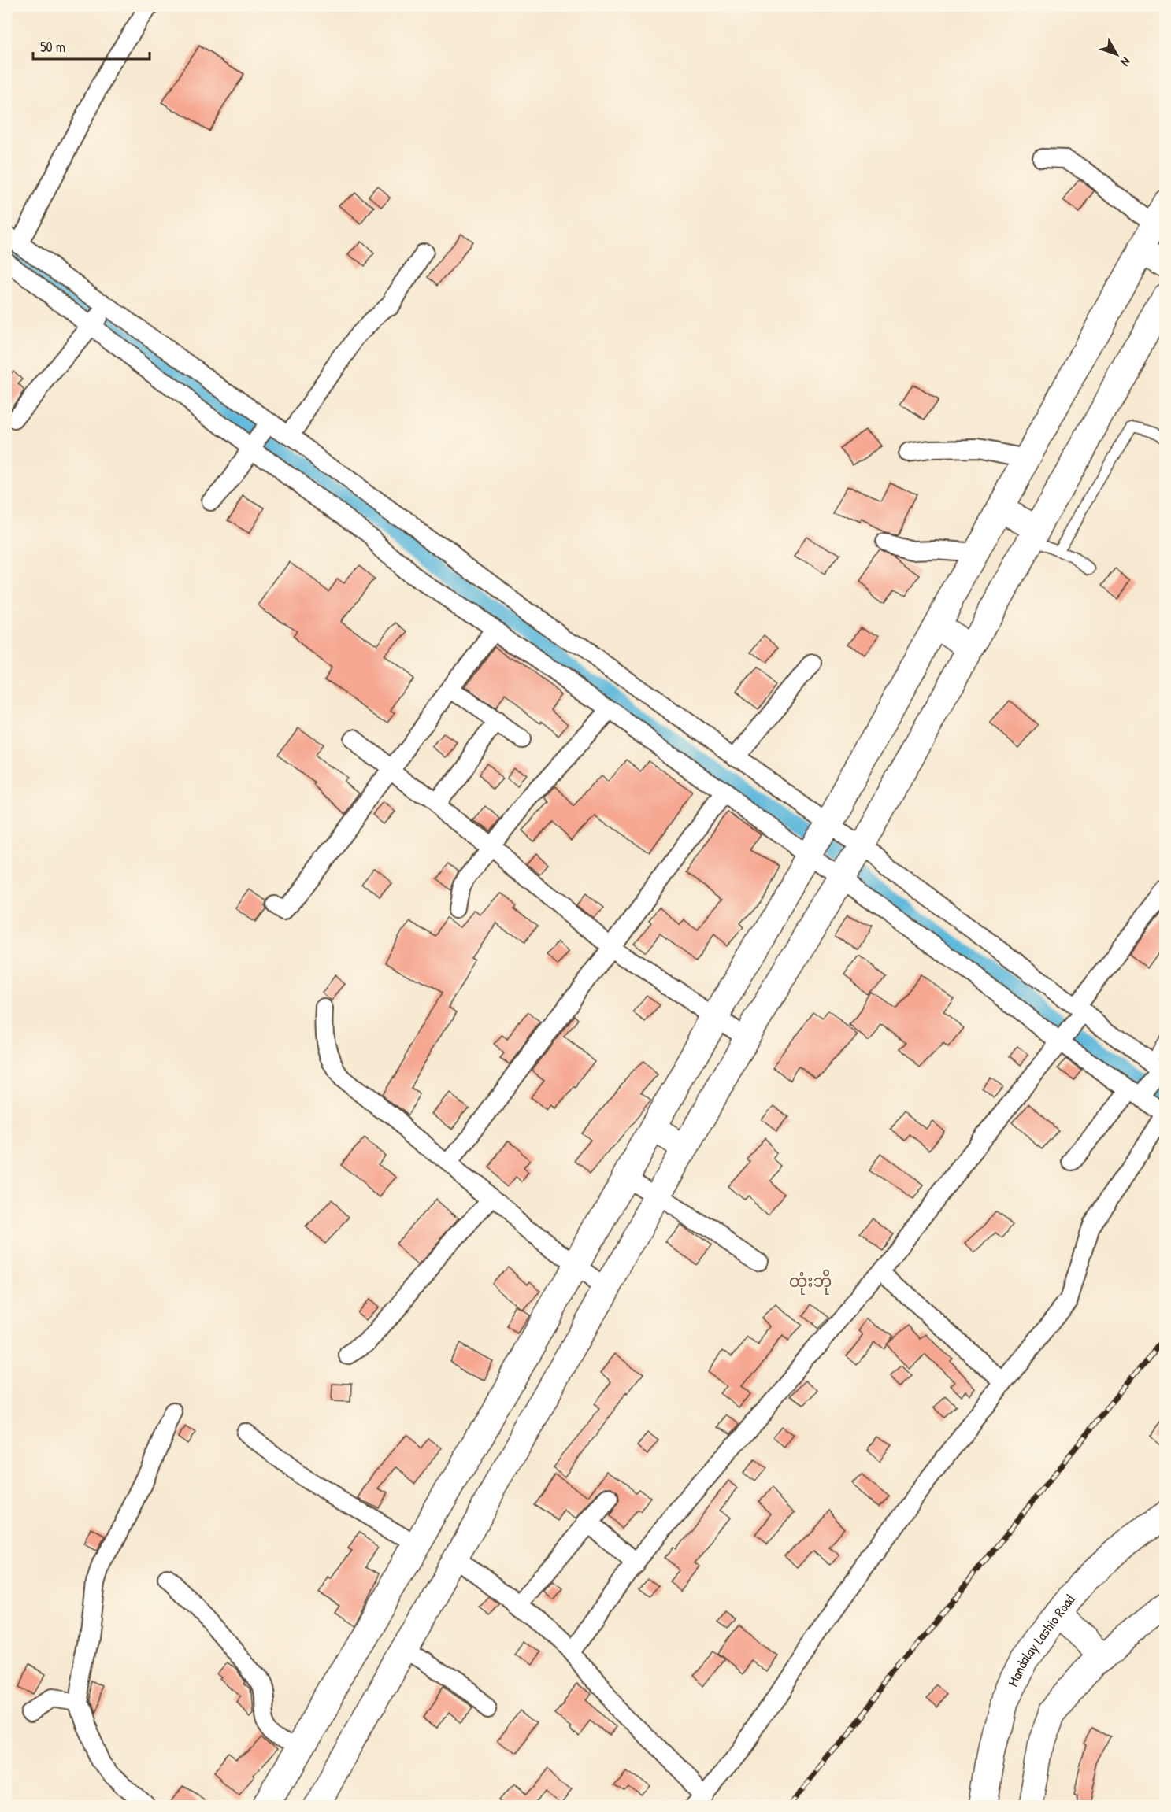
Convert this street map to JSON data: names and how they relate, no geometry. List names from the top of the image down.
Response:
{
  "streets": {
    "main road": ["Mandalay Lashio Road"]
  },
  "districts": ["ထုံးဘို"],
  "scale_bar": "50 m",
  "north": "bottom right"
}
